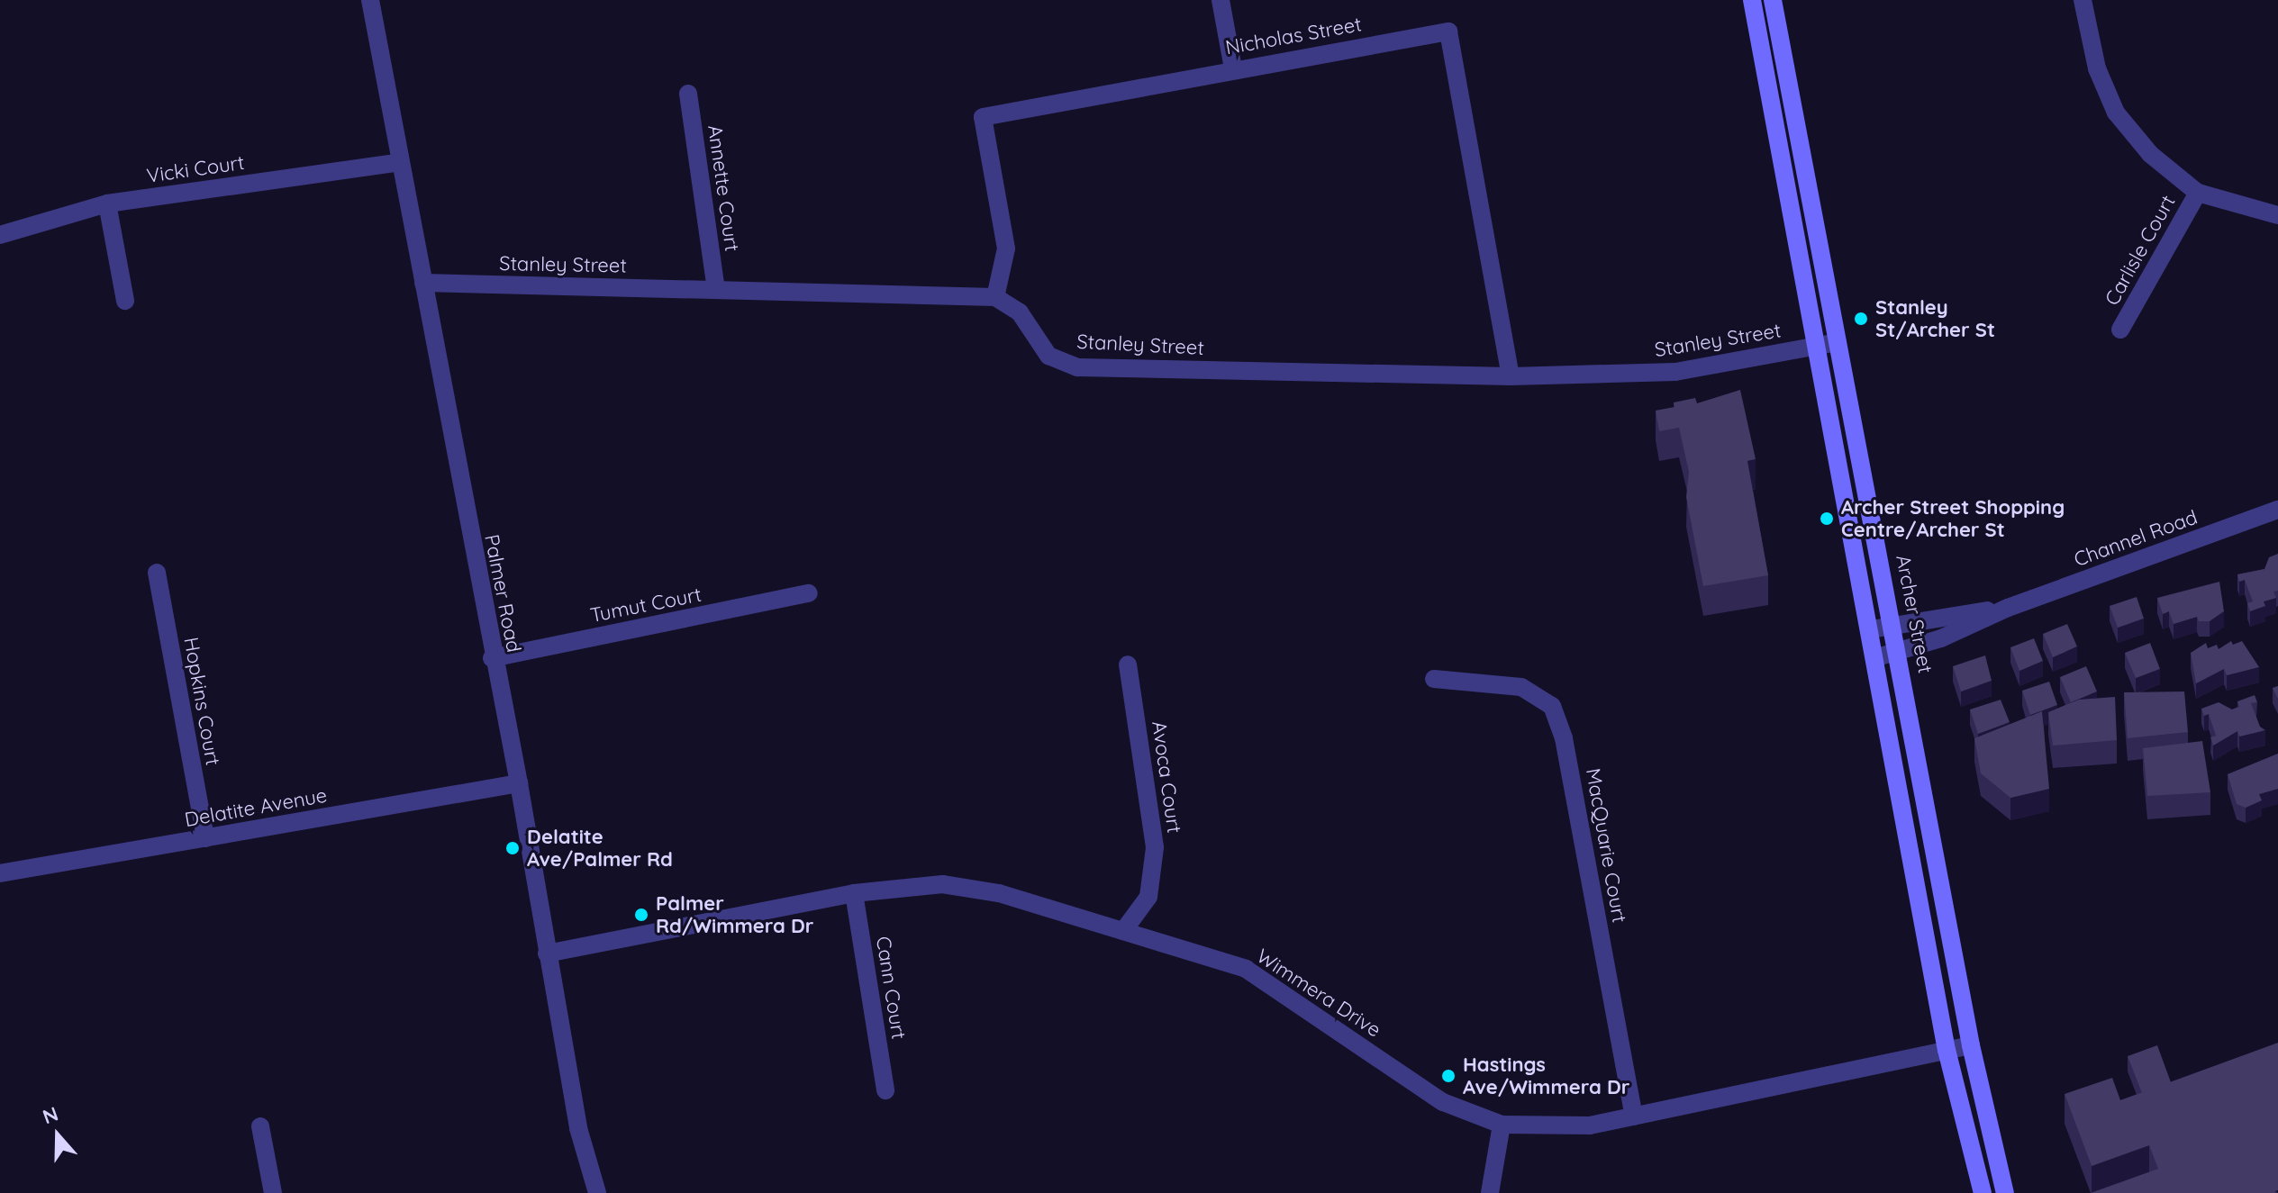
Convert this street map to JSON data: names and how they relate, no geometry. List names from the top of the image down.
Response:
{
  "streets": {
    "main road": ["Archer Street"],
    "street": [
      "Nicholas Street",
      "Vicki Court",
      "Annette Court",
      "Carlisle Court",
      "Stanley Street",
      "Channel Road",
      "Palmer Road",
      "Tumut Court",
      "Hopkins Court",
      "Avoca Court",
      "Delatite Avenue",
      "MacQuarie Court",
      "Cann Court",
      "Wimmera Drive"
    ]
  },
  "crossings": [
    ["Nicholas Street", "Stanley Street"],
    ["Vicki Court", "Palmer Road"],
    ["Annette Court", "Stanley Street"],
    ["Stanley Street", "Palmer Road"],
    ["Stanley Street", "Archer Street"],
    ["Channel Road", "Archer Street"],
    ["Palmer Road", "Tumut Court"],
    ["Palmer Road", "Delatite Avenue"],
    ["Palmer Road", "Wimmera Drive"],
    ["Archer Street", "Wimmera Drive"],
    ["Hopkins Court", "Delatite Avenue"],
    ["Avoca Court", "Wimmera Drive"],
    ["MacQuarie Court", "Wimmera Drive"],
    ["Cann Court", "Wimmera Drive"]
  ],
  "places": [
    "Stanley St/Archer St",
    "Archer Street Shopping Centre/Archer St",
    "Delatite Ave/Palmer Rd",
    "Palmer Rd/Wimmera Dr",
    "Hastings Ave/Wimmera Dr"
  ],
  "north": "top"
}
